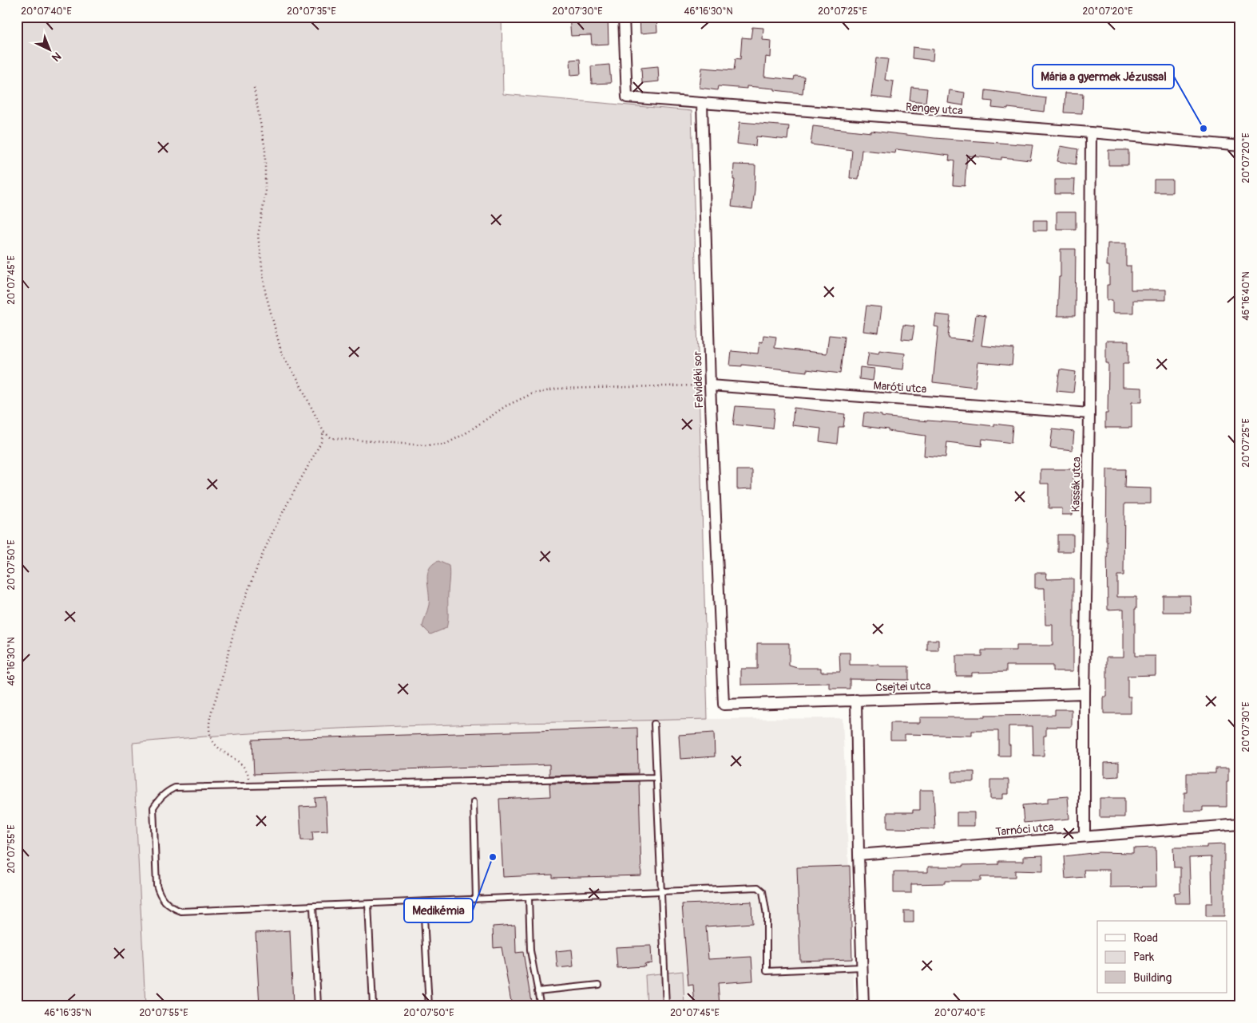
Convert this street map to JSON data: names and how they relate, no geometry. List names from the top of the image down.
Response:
{
  "streets": {
    "street": [
      "Rengey utca",
      "Felvidéki sor",
      "Maróti utca",
      "Kassák utca",
      "Csejtei utca",
      "Tarnóci utca"
    ]
  },
  "crossings": [
    ["Rengey utca", "Felvidéki sor"],
    ["Rengey utca", "Kassák utca"],
    ["Felvidéki sor", "Maróti utca"],
    ["Felvidéki sor", "Csejtei utca"],
    ["Maróti utca", "Kassák utca"],
    ["Kassák utca", "Csejtei utca"],
    ["Kassák utca", "Tarnóci utca"]
  ],
  "places": ["Mária a gyermek Jézussal", "Medikémia"],
  "legend": ["Road", "Park", "Building"],
  "north": "bottom right",
  "coordinates": [
    "20°07'40\"E",
    "20°07'35\"E",
    "20°07'30\"E",
    "46°16'30\"N",
    "20°07'25\"E",
    "20°07'20\"E",
    "20°07'45\"E",
    "46°16'40\"N",
    "20°07'50\"E",
    "20°07'55\"E",
    "46°16'35\"N"
  ]
}
